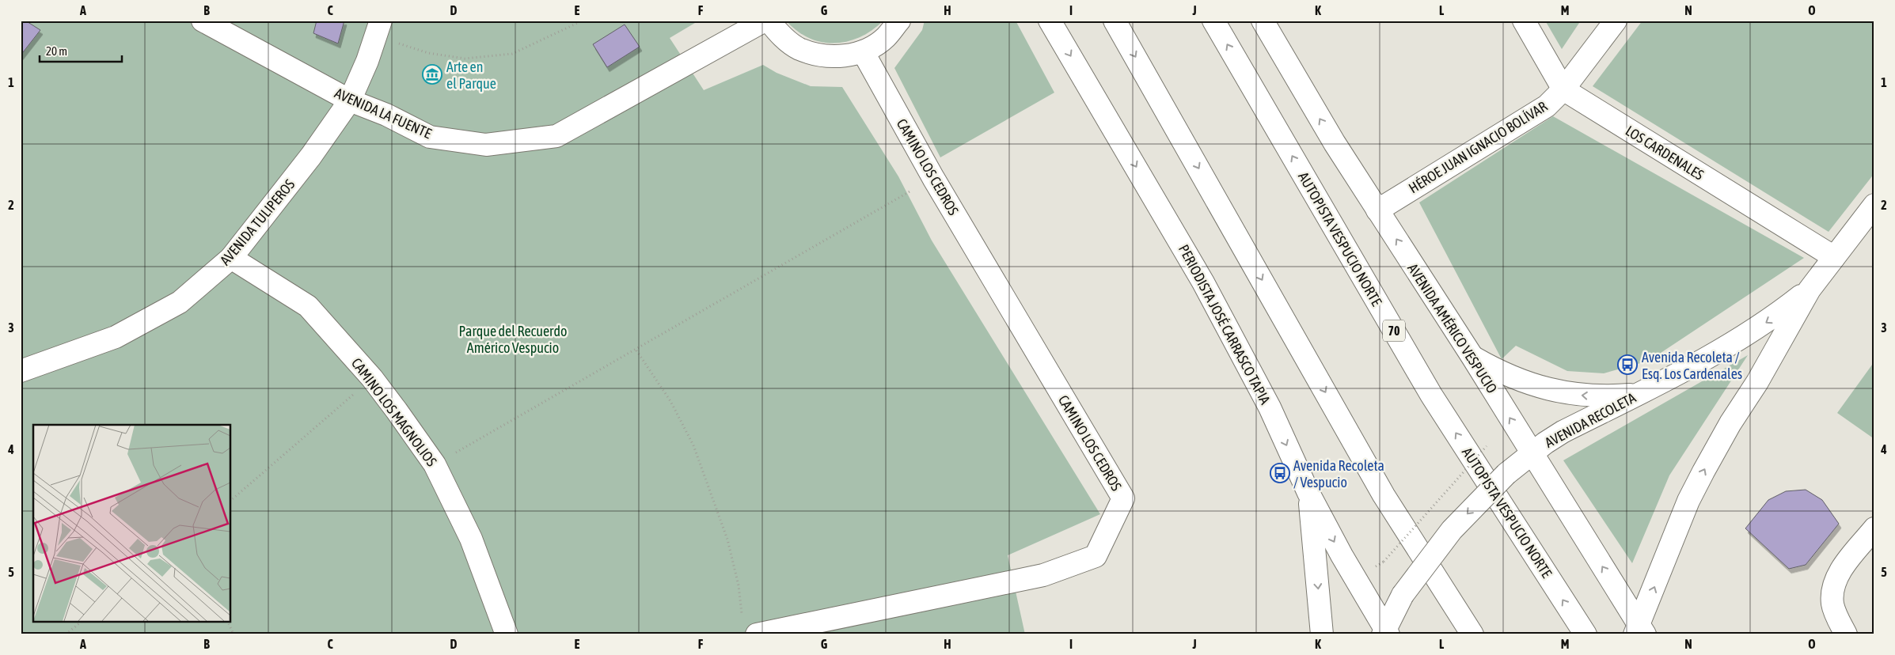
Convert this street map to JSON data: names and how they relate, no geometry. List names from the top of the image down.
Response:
{
  "streets": {
    "main road": [
      "AVENIDA LA FUENTE",
      "HÉROE JUAN IGNACIO BOLÍVAR",
      "LOS CARDENALES",
      "CAMINO LOS CEDROS",
      "AVENIDA TULIPEROS",
      "AUTOPISTA VESPUCIO NORTE",
      "PERIODISTA JOSÉ CARRASCO TAPIA",
      "AVENIDA AMÉRICO VESPUCIO",
      "70",
      "CAMINO LOS MAGNOLIOS",
      "AVENIDA RECOLETA"
    ]
  },
  "crossings": [
    ["AVENIDA LA FUENTE", "AVENIDA TULIPEROS"],
    ["HÉROE JUAN IGNACIO BOLÍVAR", "LOS CARDENALES"],
    ["HÉROE JUAN IGNACIO BOLÍVAR", "AVENIDA AMÉRICO VESPUCIO"],
    ["LOS CARDENALES", "AVENIDA RECOLETA"],
    ["AVENIDA TULIPEROS", "CAMINO LOS MAGNOLIOS"],
    ["PERIODISTA JOSÉ CARRASCO TAPIA", "AVENIDA RECOLETA"],
    ["AVENIDA AMÉRICO VESPUCIO", "AVENIDA RECOLETA"]
  ],
  "parks": ["Parque del Recuerdo Américo Vespucio"],
  "places": {
    "museum": ["Arte en el Parque"],
    "bus stop": ["Avenida Recoleta / Esq. Los Cardenales", "Avenida Recoleta / Vespucio"]
  },
  "scale_bar": "20 m",
  "grid": {
    "columns": [
      "A",
      "B",
      "C",
      "D",
      "E",
      "F",
      "G",
      "H",
      "I",
      "J",
      "K",
      "L",
      "M",
      "N",
      "O"
    ],
    "rows": [
      "1",
      "2",
      "3",
      "4",
      "5"
    ]
  }
}
